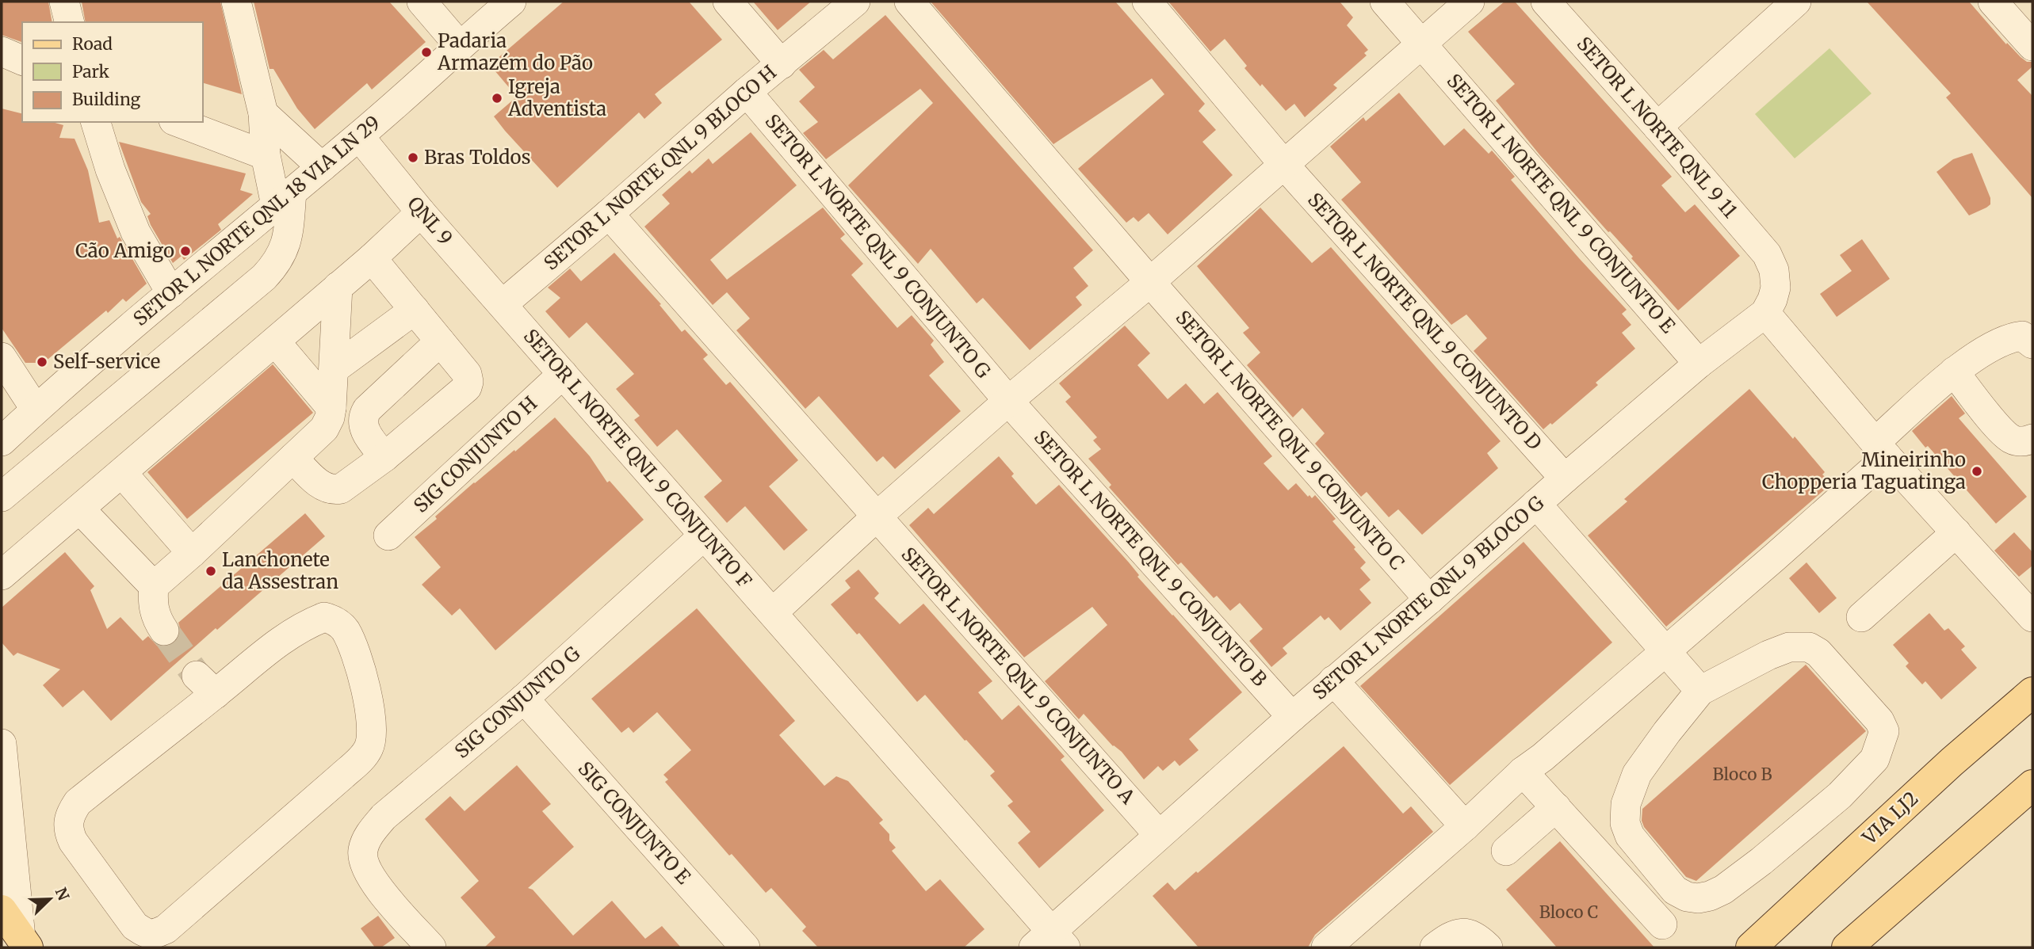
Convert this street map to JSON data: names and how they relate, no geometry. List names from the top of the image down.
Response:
{
  "streets": {
    "main road": ["VIA LJ2"],
    "street": [
      "SETOR L NORTE QNL 9 11",
      "SETOR L NORTE QNL 9 BLOCO H",
      "SETOR L NORTE QNL 9 CONJUNTO E",
      "SETOR L NORTE QNL 18 VIA LN 29",
      "QNL 9",
      "SETOR L NORTE QNL 9 CONJUNTO G",
      "SETOR L NORTE QNL 9 CONJUNTO D",
      "SETOR L NORTE QNL 9 CONJUNTO C",
      "SIG CONJUNTO H",
      "SETOR L NORTE QNL 9 CONJUNTO F",
      "SETOR L NORTE QNL 9 CONJUNTO B",
      "SETOR L NORTE QNL 9 BLOCO G",
      "SETOR L NORTE QNL 9 CONJUNTO A",
      "SIG CONJUNTO G",
      "SIG CONJUNTO E"
    ]
  },
  "crossings": [
    ["SETOR L NORTE QNL 9 11", "SETOR L NORTE QNL 9 BLOCO G"],
    ["SETOR L NORTE QNL 9 BLOCO H", "QNL 9"],
    ["SETOR L NORTE QNL 9 BLOCO H", "SETOR L NORTE QNL 9 CONJUNTO G"],
    ["SETOR L NORTE QNL 9 BLOCO H", "SETOR L NORTE QNL 9 CONJUNTO F"],
    ["SETOR L NORTE QNL 9 CONJUNTO E", "SETOR L NORTE QNL 9 BLOCO G"],
    ["SETOR L NORTE QNL 18 VIA LN 29", "QNL 9"],
    ["QNL 9", "SETOR L NORTE QNL 9 CONJUNTO F"],
    ["SETOR L NORTE QNL 9 CONJUNTO G", "SETOR L NORTE QNL 9 CONJUNTO B"],
    ["SETOR L NORTE QNL 9 CONJUNTO D", "SETOR L NORTE QNL 9 BLOCO G"],
    ["SETOR L NORTE QNL 9 CONJUNTO C", "SETOR L NORTE QNL 9 BLOCO G"],
    ["SIG CONJUNTO H", "SETOR L NORTE QNL 9 CONJUNTO F"],
    ["SETOR L NORTE QNL 9 CONJUNTO F", "SIG CONJUNTO G"],
    ["SETOR L NORTE QNL 9 CONJUNTO B", "SETOR L NORTE QNL 9 BLOCO G"],
    ["SETOR L NORTE QNL 9 BLOCO G", "SETOR L NORTE QNL 9 CONJUNTO A"],
    ["SIG CONJUNTO G", "SIG CONJUNTO E"]
  ],
  "places": [
    "Padaria Armazém do Pão",
    "Igreja Adventista",
    "Bras Toldos",
    "Cão Amigo",
    "Self-service",
    "Mineirinho Chopperia Taguatinga",
    "Lanchonete da Assestran"
  ],
  "house_numbers": ["Bloco B", "Bloco C"],
  "legend": ["Road", "Park", "Building"],
  "north": "top right"
}
